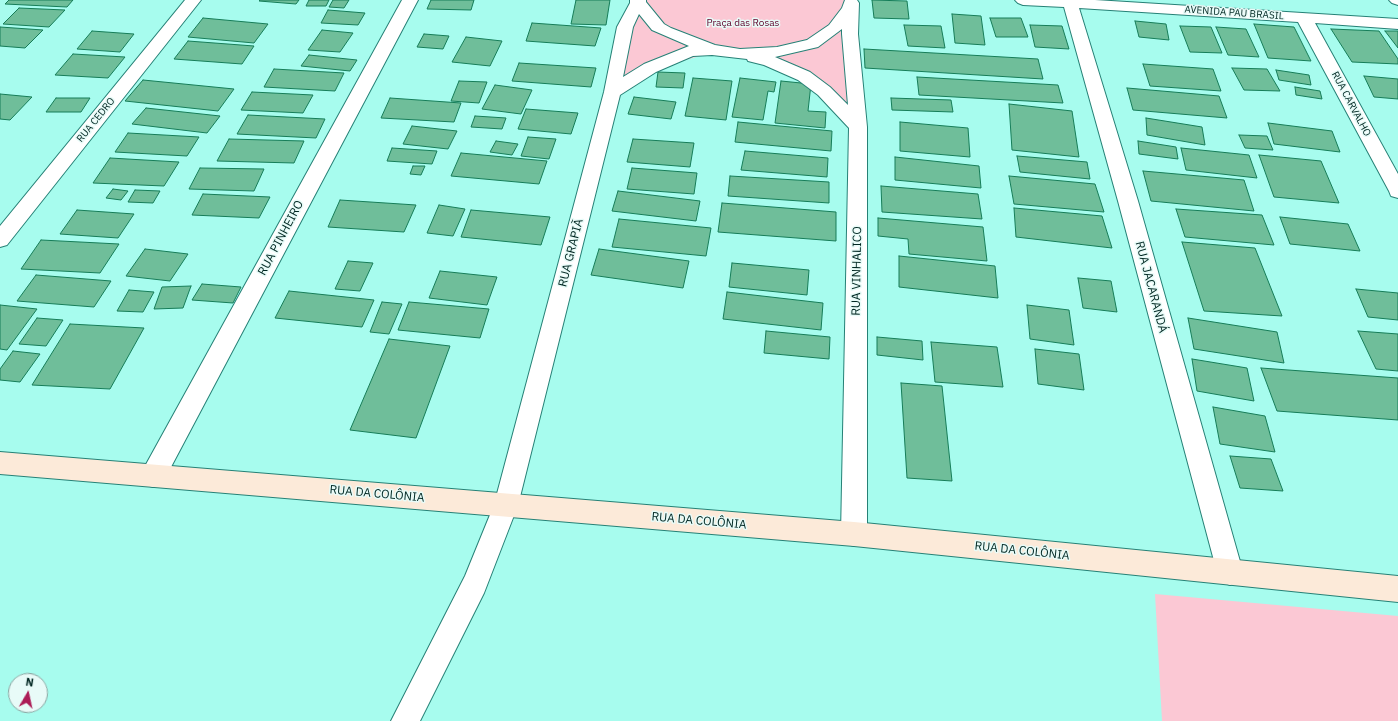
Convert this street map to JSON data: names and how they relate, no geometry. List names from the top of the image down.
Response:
{
  "streets": {
    "main road": ["RUA DA COLÔNIA"],
    "street": [
      "AVENIDA PAU BRASIL",
      "RUA CARVALHO",
      "RUA CEDRO",
      "RUA PINHEIRO",
      "RUA GRAPIÃ",
      "RUA VINHALICO",
      "RUA JACARANDÁ"
    ]
  },
  "crossings": [
    ["AVENIDA PAU BRASIL", "RUA CARVALHO"],
    ["AVENIDA PAU BRASIL", "RUA JACARANDÁ"],
    ["RUA PINHEIRO", "RUA DA COLÔNIA"],
    ["RUA GRAPIÃ", "RUA DA COLÔNIA"],
    ["RUA VINHALICO", "RUA DA COLÔNIA"],
    ["RUA JACARANDÁ", "RUA DA COLÔNIA"]
  ],
  "parks": ["Praça das Rosas"],
  "north": "top"
}
